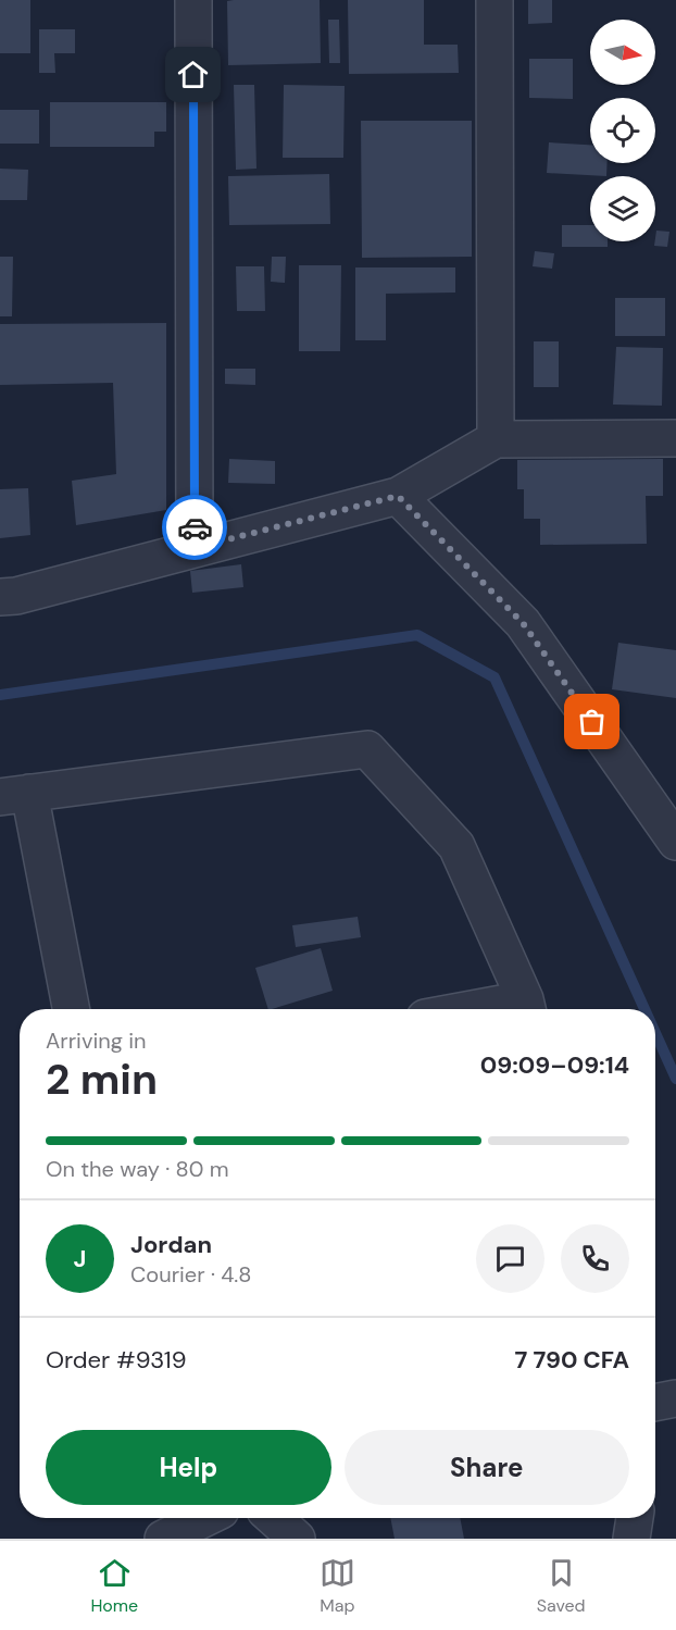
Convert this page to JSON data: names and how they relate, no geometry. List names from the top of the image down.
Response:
{
  "north": "right",
  "page": {
    "heading": ["2 min", "Arriving in", "09:09–09:14"],
    "panel": [
      "Jordan",
      "Courier · 4.8",
      "Order #9319",
      "7 790 CFA"
    ],
    "bar": "On the way · 80 m",
    "round": "J",
    "buttons": ["Help", "Share"],
    "tabs": ["Home", "Map", "Saved"]
  }
}
